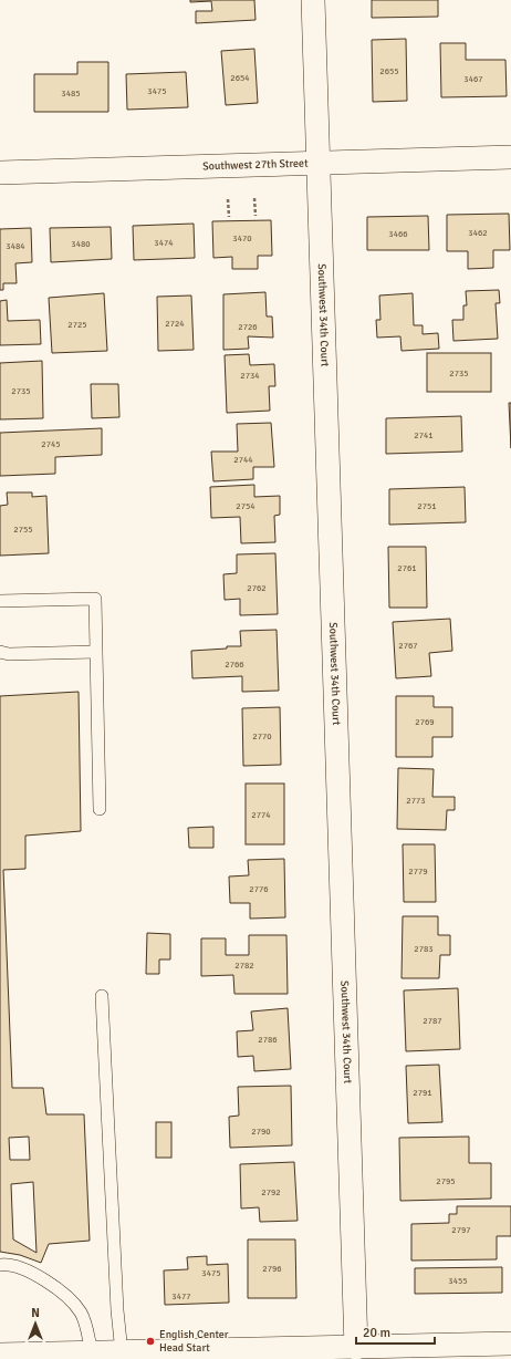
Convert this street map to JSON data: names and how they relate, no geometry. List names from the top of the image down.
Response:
{
  "streets": {
    "street": ["Southwest 27th Street", "Southwest 34th Court"]
  },
  "crossings": [
    ["Southwest 27th Street", "Southwest 34th Court"]
  ],
  "places": ["English Center Head Start"],
  "house_numbers": [
    "2655",
    "2654",
    "3467",
    "3475",
    "3485",
    "3462",
    "3466",
    "3470",
    "3474",
    "3480",
    "3484",
    "2724",
    "2725",
    "2726",
    "2735",
    "2734",
    "2735",
    "2741",
    "2745",
    "2744",
    "2754",
    "2751",
    "2755",
    "2761",
    "2762",
    "2767",
    "2766",
    "2769",
    "2770",
    "2773",
    "2774",
    "2779",
    "2776",
    "2783",
    "2782",
    "2787",
    "2786",
    "2791",
    "2790",
    "2795",
    "2792",
    "2797",
    "2796",
    "3475",
    "3455",
    "3477"
  ],
  "scale_bar": "20 m",
  "north": "top"
}
